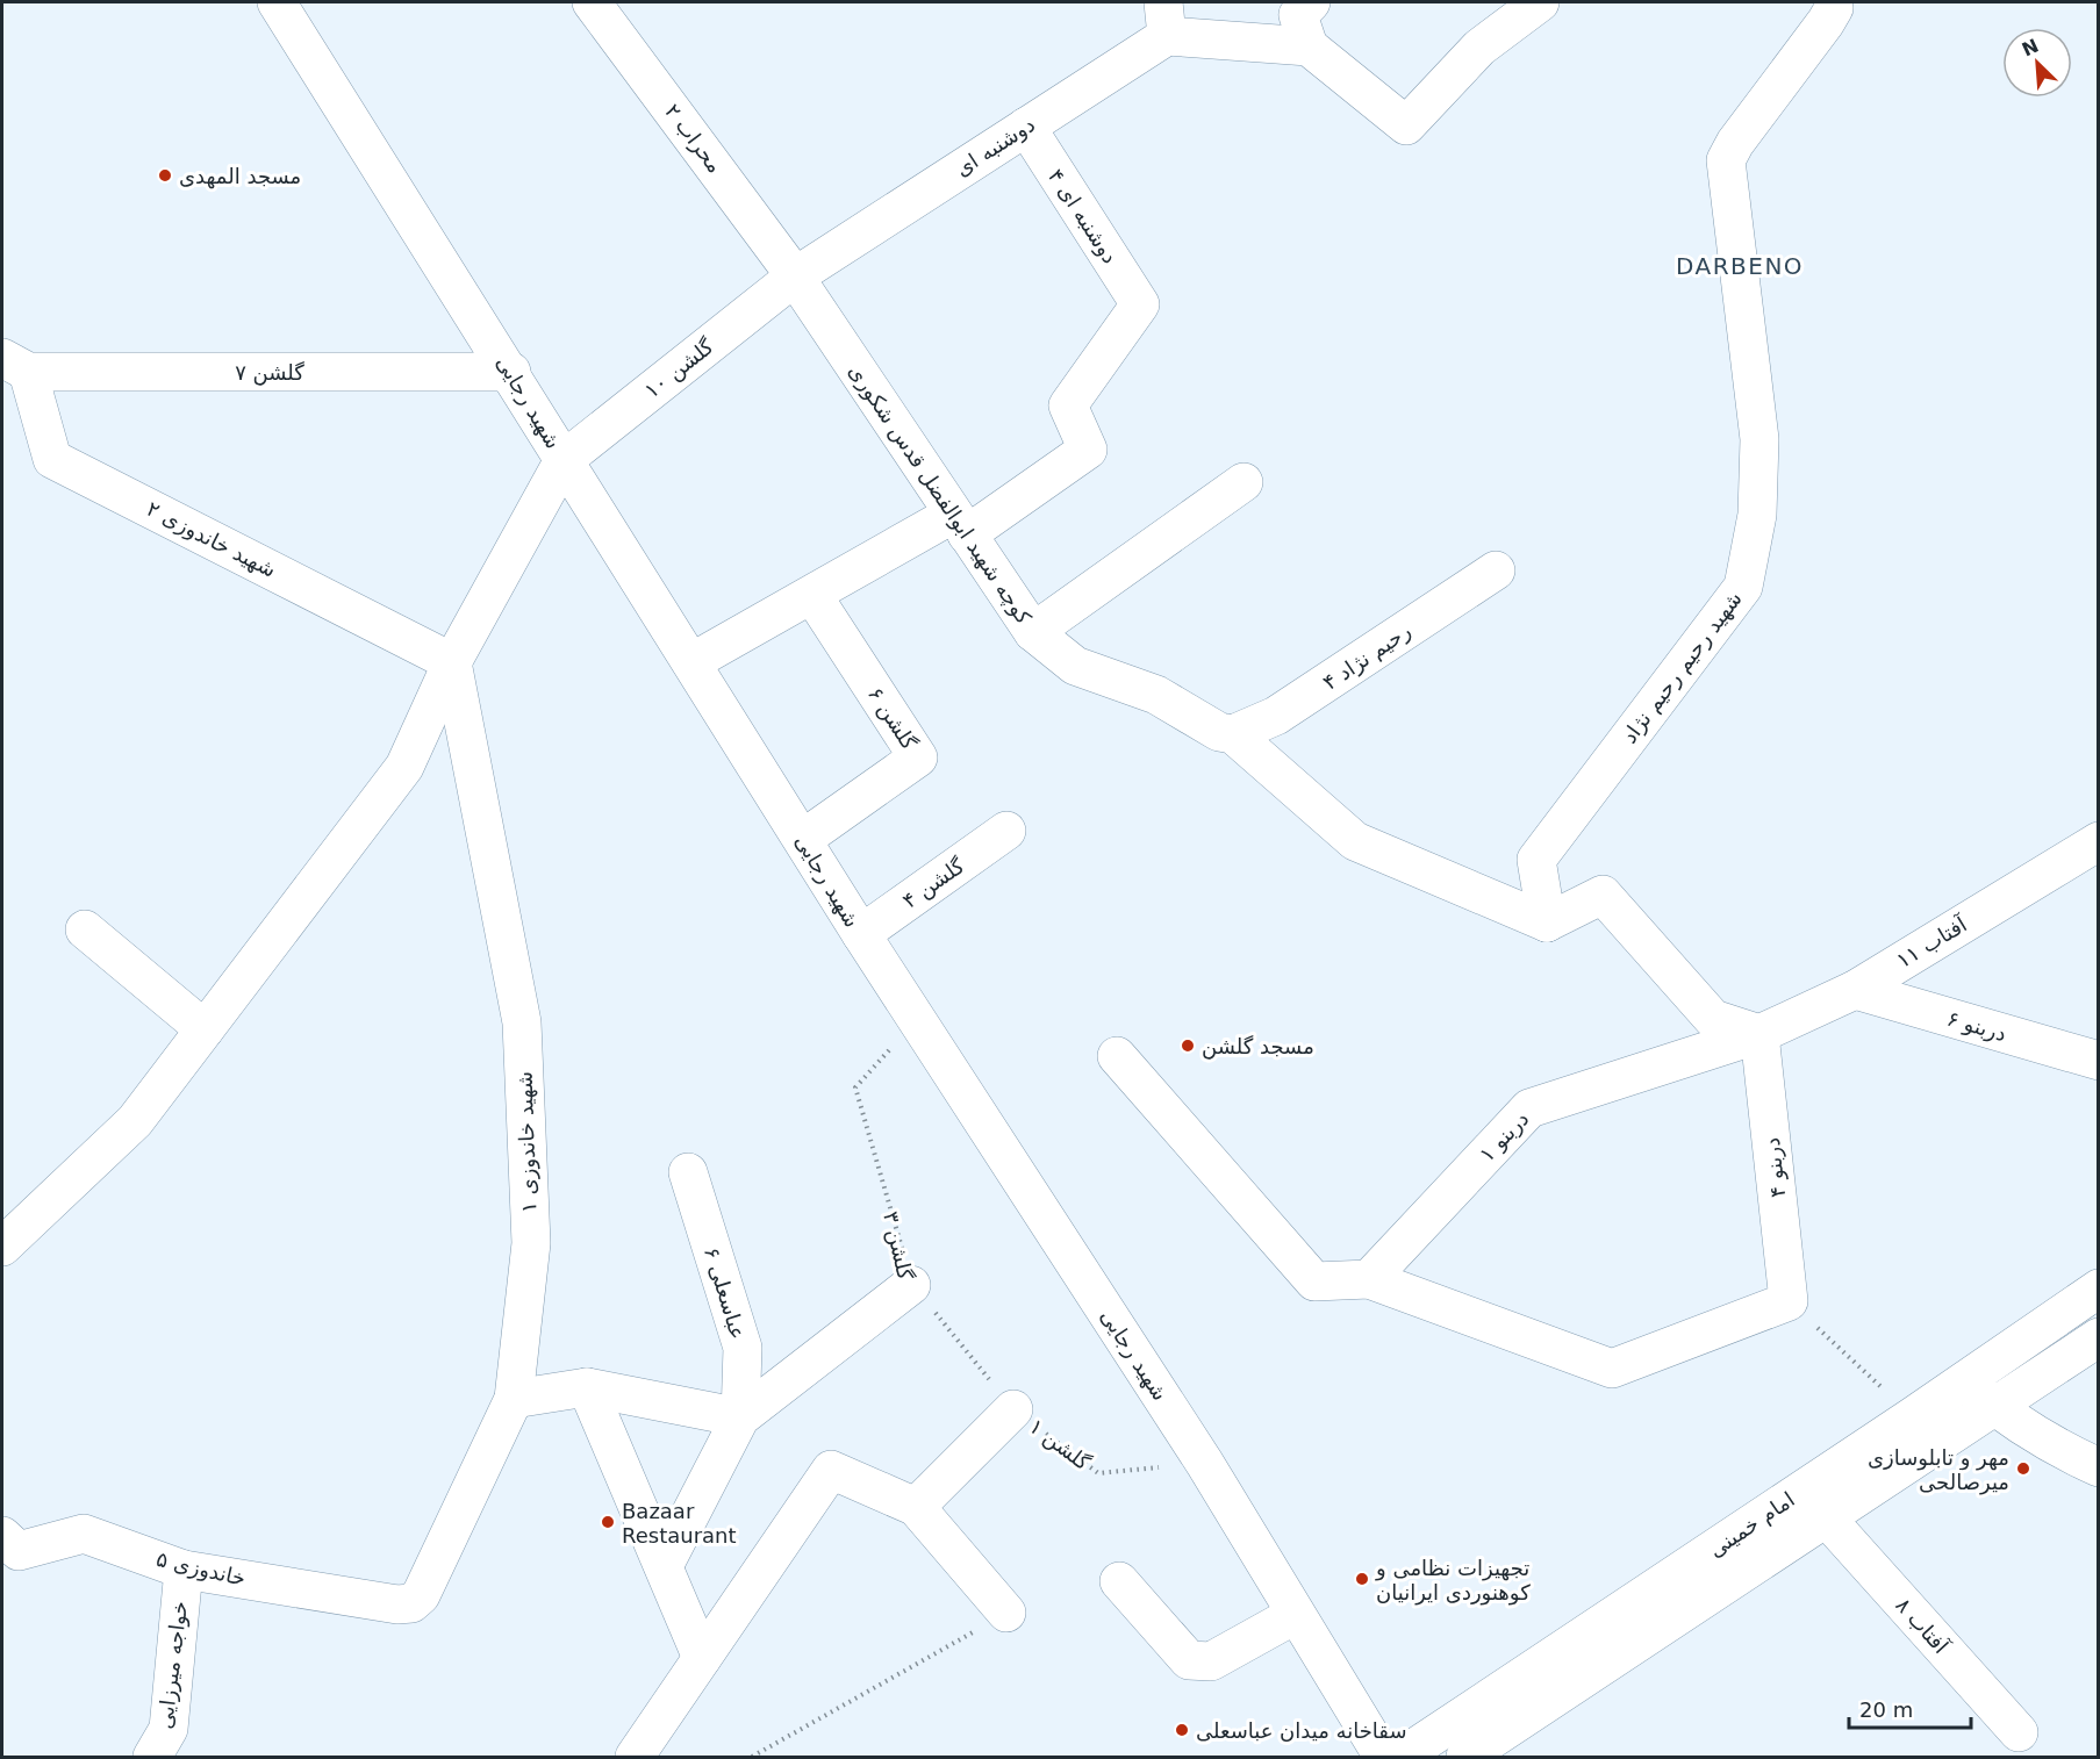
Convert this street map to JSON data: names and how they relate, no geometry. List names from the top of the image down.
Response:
{
  "streets": {
    "street": [
      "۲ محراب",
      "دوشنبه ای",
      "۴ دوشنبه ای",
      "۱۰ گلشن",
      "۷ گلشن",
      "شهید رجایی",
      "کوچه شهید ابوالفضل قدس شکوری",
      "۲ شهید خاندوزی",
      "رحیم نژاد ۴",
      "شهید رحیم رحیم نژاد",
      "۶ گلشن",
      "۴ گلشن",
      "آفتاب ۱۱",
      "۶ دربنو",
      "دربنو ۱",
      "۱ شهید خاندوزی",
      "۴ دربنو",
      "۳ گلشن",
      "۶ عباسعلی",
      "۱ گلشن",
      "امام خمینی",
      "خاندوزی ۵",
      "آفتاب ۸",
      "خواجه میرزایی"
    ]
  },
  "crossings": [
    ["۲ محراب", "دوشنبه ای"],
    ["۲ محراب", "۱۰ گلشن"],
    ["۲ محراب", "کوچه شهید ابوالفضل قدس شکوری"],
    ["دوشنبه ای", "۴ دوشنبه ای"],
    ["دوشنبه ای", "۱۰ گلشن"],
    ["دوشنبه ای", "کوچه شهید ابوالفضل قدس شکوری"],
    ["۴ دوشنبه ای", "کوچه شهید ابوالفضل قدس شکوری"],
    ["۱۰ گلشن", "شهید رجایی"],
    ["۱۰ گلشن", "کوچه شهید ابوالفضل قدس شکوری"],
    ["۷ گلشن", "شهید رجایی"],
    ["۷ گلشن", "۲ شهید خاندوزی"],
    ["شهید رجایی", "۶ گلشن"],
    ["شهید رجایی", "۴ گلشن"],
    ["شهید رجایی", "۳ گلشن"],
    ["شهید رجایی", "۱ گلشن"],
    ["کوچه شهید ابوالفضل قدس شکوری", "رحیم نژاد ۴"],
    ["کوچه شهید ابوالفضل قدس شکوری", "شهید رحیم رحیم نژاد"],
    ["۲ شهید خاندوزی", "۱ شهید خاندوزی"],
    ["آفتاب ۱۱", "۶ دربنو"],
    ["آفتاب ۱۱", "دربنو ۱"],
    ["آفتاب ۱۱", "۴ دربنو"],
    ["دربنو ۱", "۴ دربنو"],
    ["۱ شهید خاندوزی", "خاندوزی ۵"],
    ["۳ گلشن", "۶ عباسعلی"],
    ["امام خمینی", "آفتاب ۸"],
    ["خاندوزی ۵", "خواجه میرزایی"]
  ],
  "districts": ["DARBENO"],
  "places": [
    "مسجد المهدی",
    "مسجد گلشن",
    "مهر و تابلوسازی میرصالحی",
    "Bazaar Restaurant",
    "تجهیزات نظامی و کوهنوردی ایرانیان",
    "سقاخانه میدان عباسعلی"
  ],
  "scale_bar": "20 m",
  "north": "top left"
}
